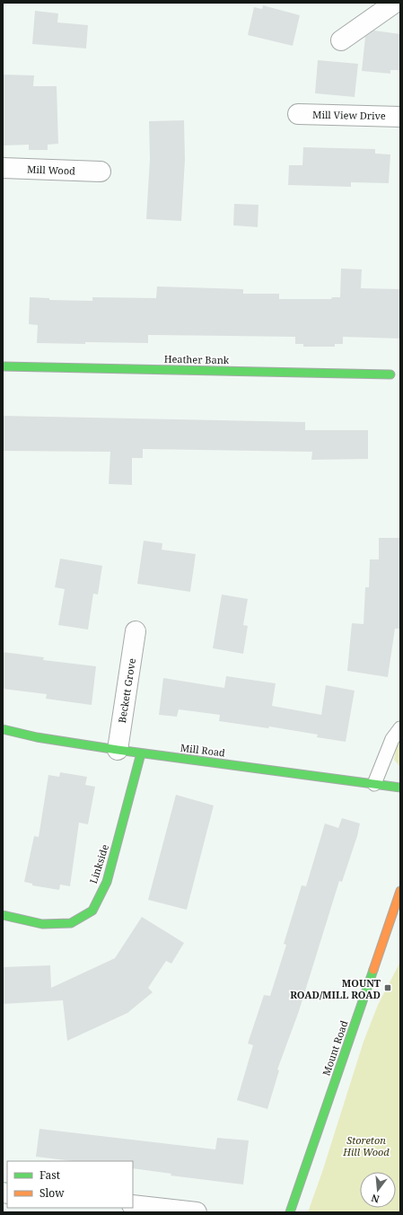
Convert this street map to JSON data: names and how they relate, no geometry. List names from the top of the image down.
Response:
{
  "streets": {
    "street": [
      "Mill View Drive",
      "Mill Wood",
      "Heather Bank",
      "Beckett Grove",
      "Mill Road",
      "Linkside",
      "Mount Road"
    ]
  },
  "crossings": [
    ["Beckett Grove", "Mill Road"],
    ["Mill Road", "Linkside"]
  ],
  "parks": ["Storeton Hill Wood"],
  "places": {
    "transit": ["MOUNT ROAD/MILL ROAD"]
  },
  "legend": ["Fast", "Slow"],
  "north": "bottom"
}
